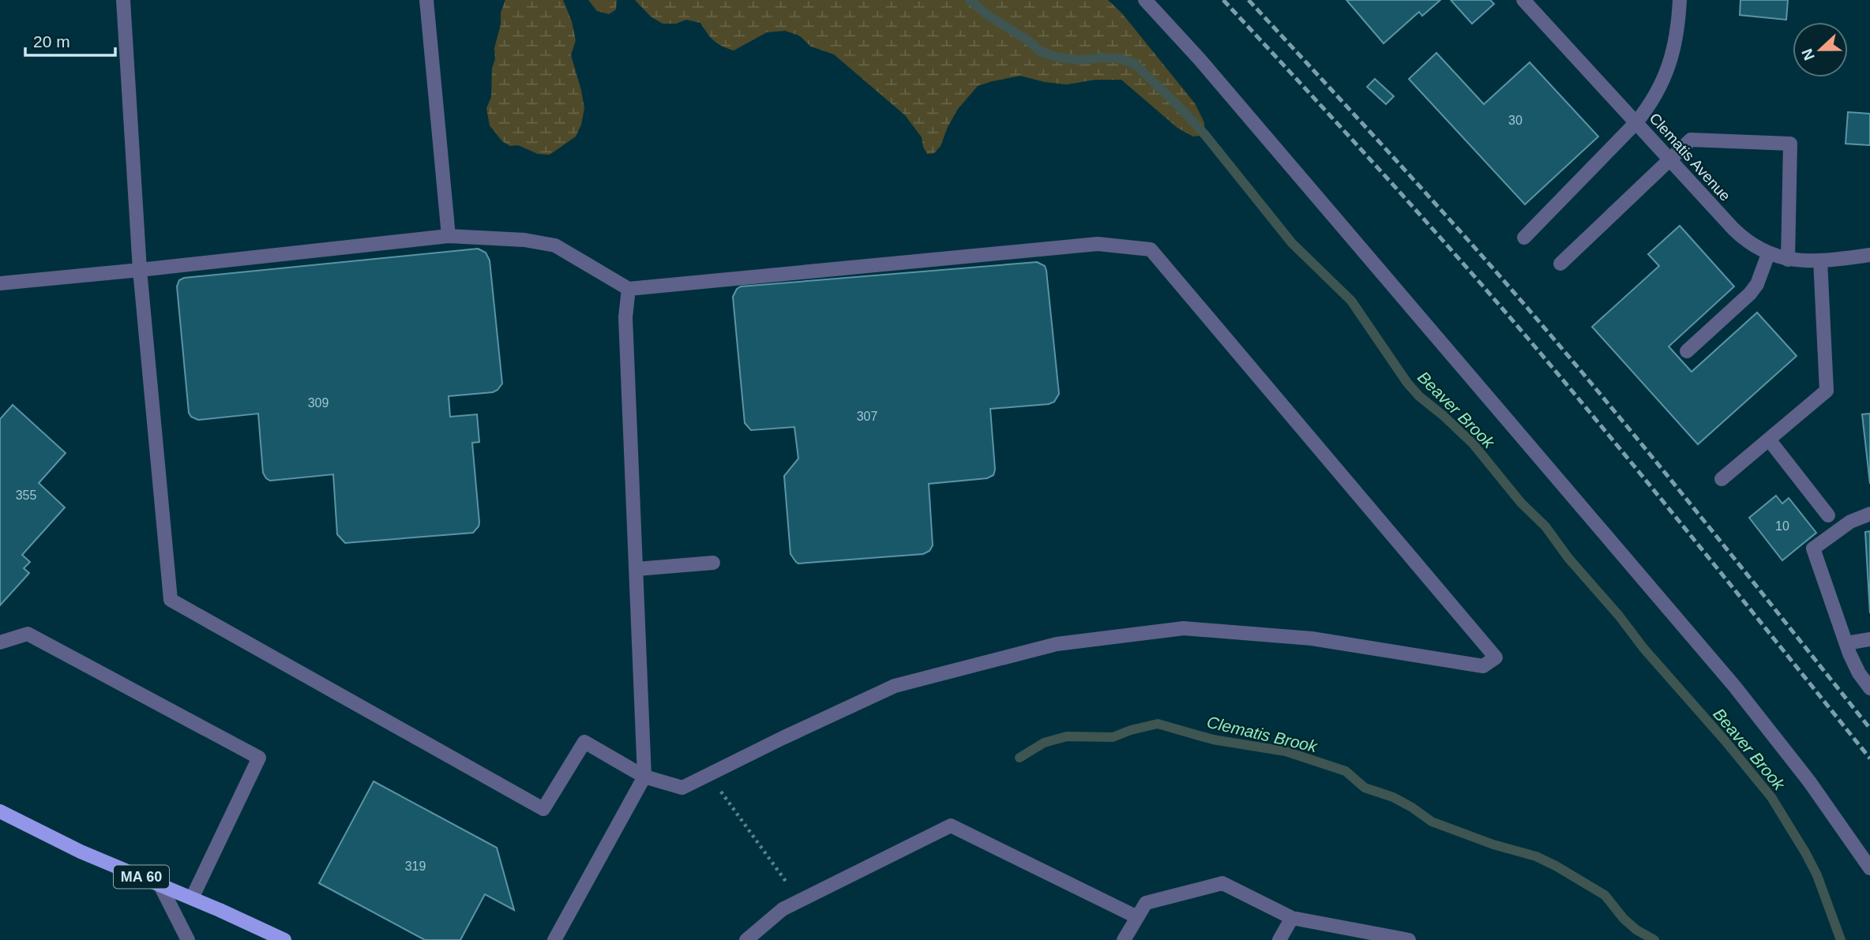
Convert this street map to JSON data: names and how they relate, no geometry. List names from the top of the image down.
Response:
{
  "streets": {
    "main road": ["MA 60"],
    "street": ["Clematis Avenue"]
  },
  "water": ["Beaver Brook", "Clematis Brook"],
  "house_numbers": [
    "30",
    "309",
    "307",
    "355",
    "10",
    "319"
  ],
  "scale_bar": "20 m",
  "north": "left"
}
